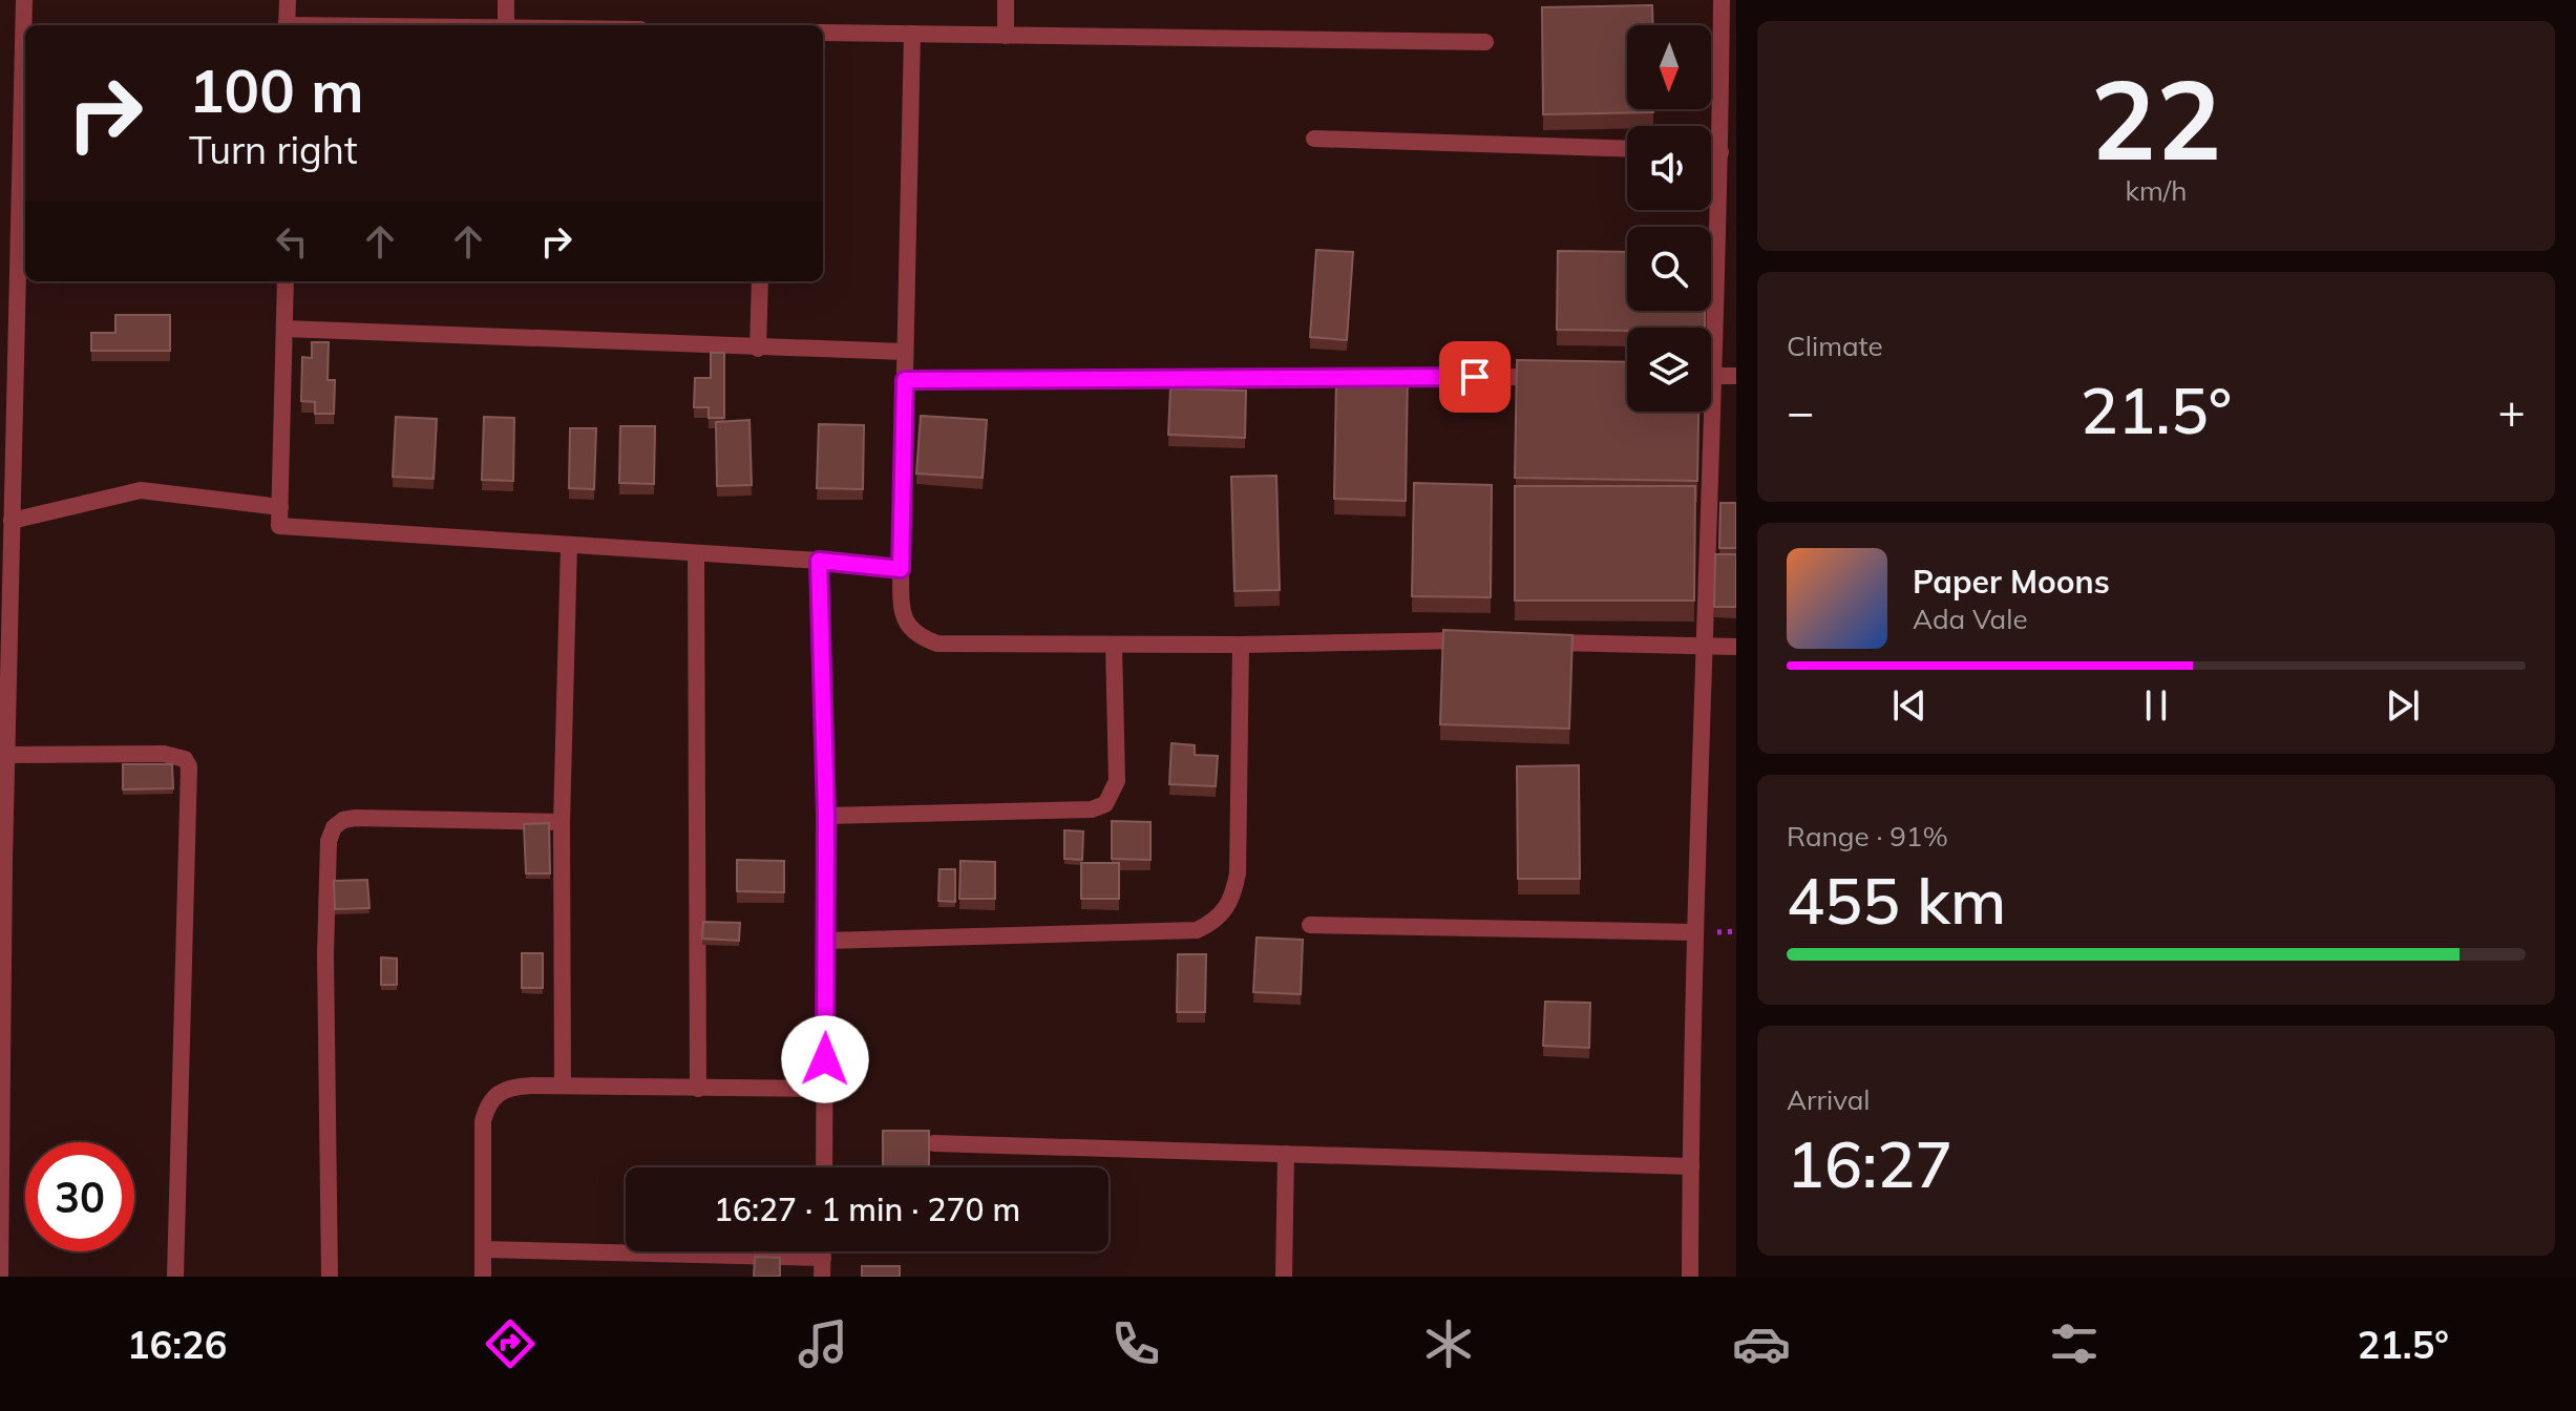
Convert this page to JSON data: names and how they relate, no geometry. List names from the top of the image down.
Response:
{
  "north": "bottom",
  "page": {
    "tile": [
      ["22", "km/h"],
      "Climate",
      ["Range · 91%", "455 km"],
      ["Arrival", "16:27"]
    ],
    "turn": ["100 m", "Turn right"],
    "heat": ["−", "21.5°", "+"],
    "song": ["Paper Moons", "Ada Vale"],
    "limit": "30",
    "trip": "16:27 · 1 min · 270 m",
    "tabs": ["16:26", "21.5°"]
  }
}
